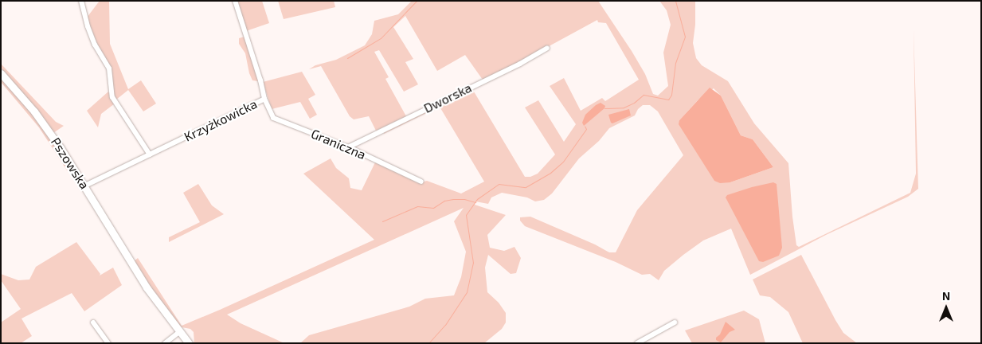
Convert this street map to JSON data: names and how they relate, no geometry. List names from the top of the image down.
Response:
{
  "streets": {
    "main road": ["Pszowska"],
    "street": ["Dworska", "Krzyżkowicka", "Graniczna"]
  },
  "crossings": [
    ["Dworska", "Graniczna"],
    ["Krzyżkowicka", "Graniczna"],
    ["Krzyżkowicka", "Pszowska"]
  ],
  "north": "top"
}
